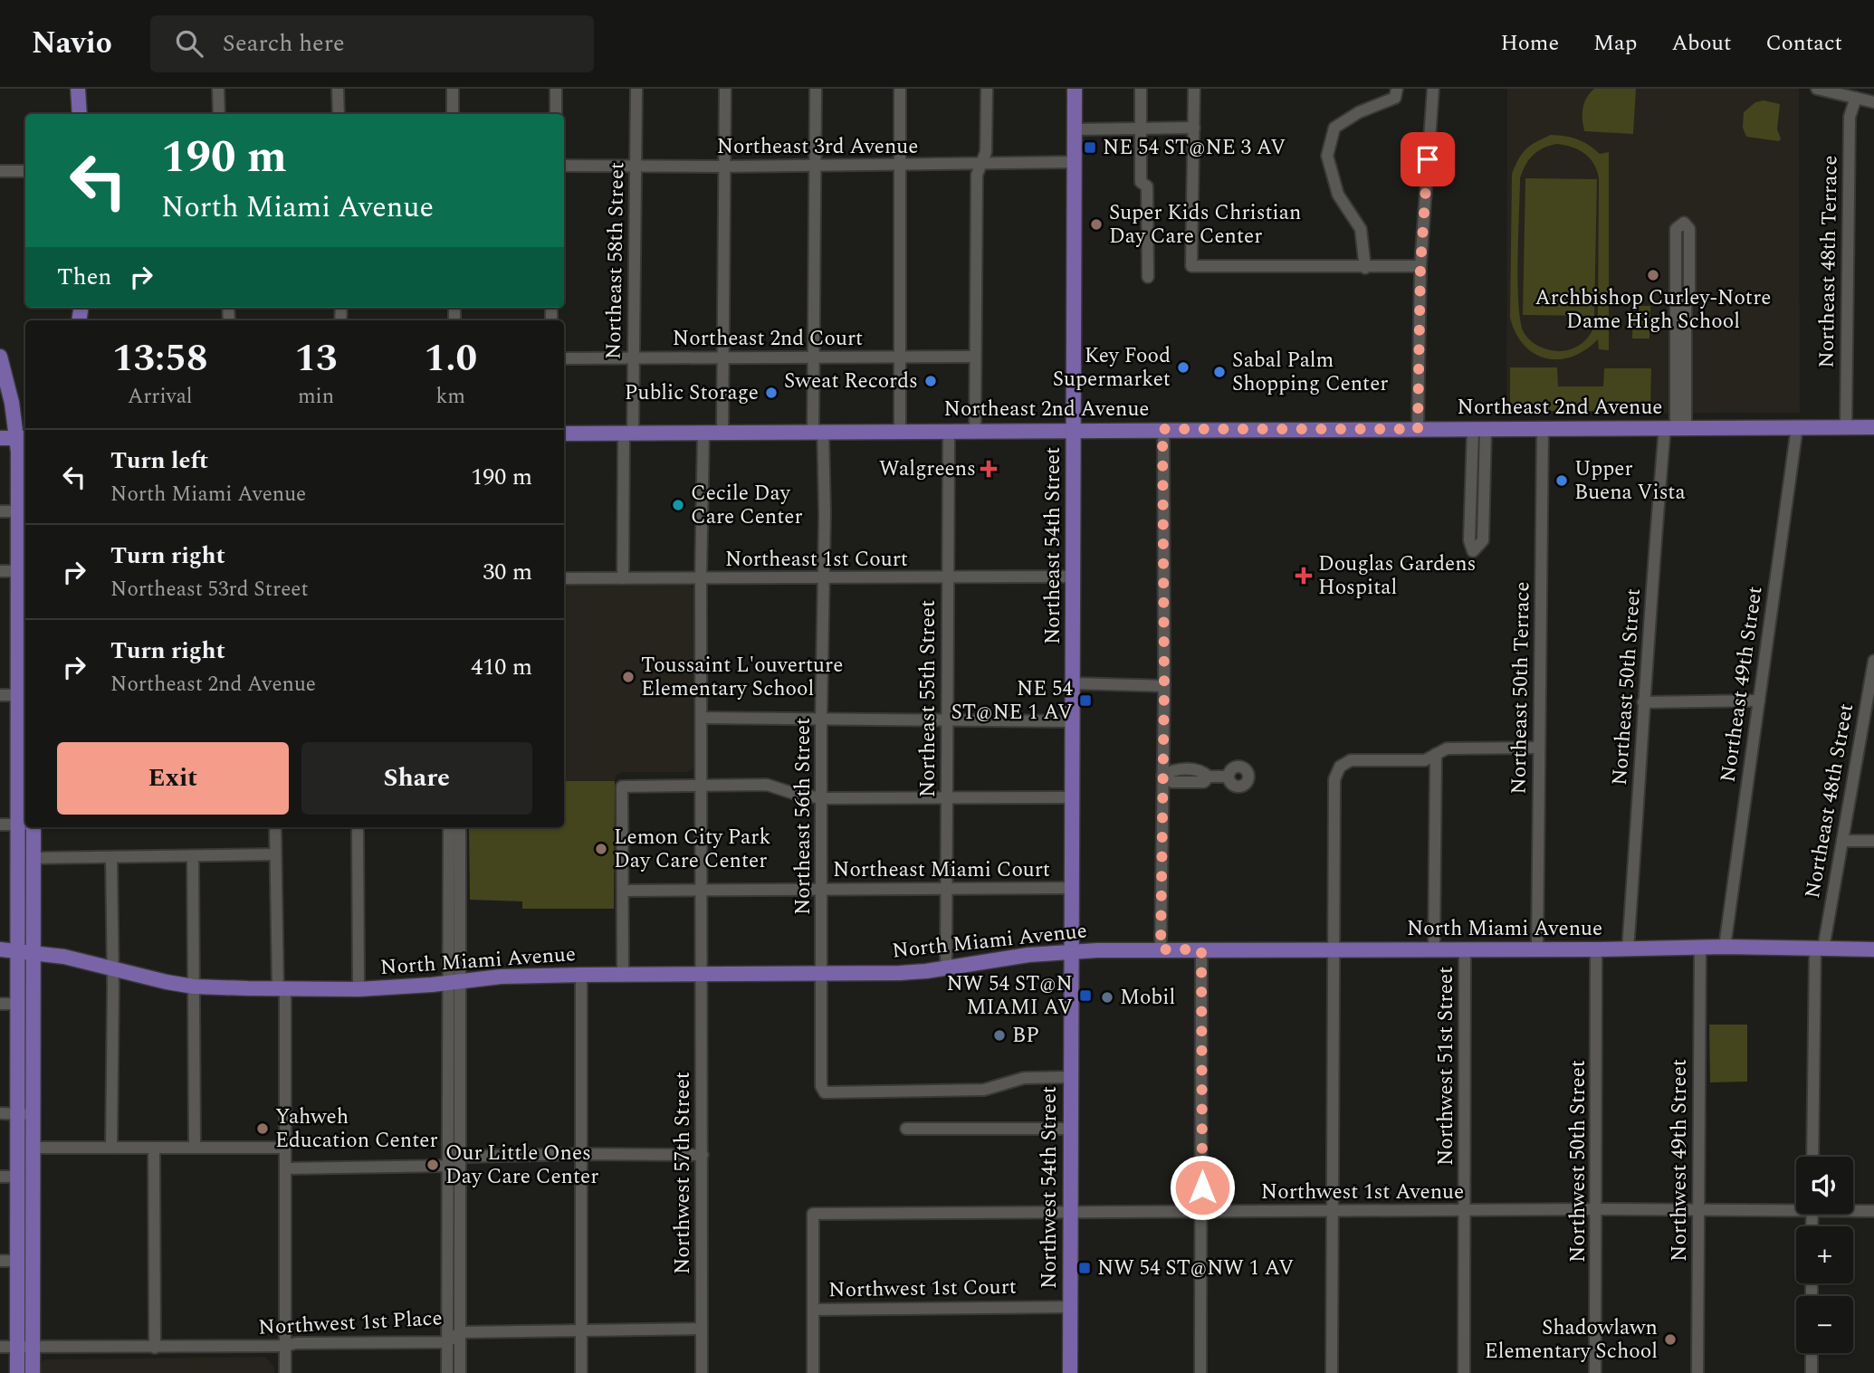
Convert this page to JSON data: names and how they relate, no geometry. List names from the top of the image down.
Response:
{
  "streets": {
    "main road": [
      "Northeast 2nd Avenue",
      "Northeast 54th Street",
      "North Miami Avenue",
      "Northwest 54th Street"
    ],
    "street": [
      "Northeast 3rd Avenue",
      "Northeast 58th Street",
      "Northeast 48th Terrace",
      "Northeast 2nd Court",
      "Northeast 1st Court",
      "Northeast 49th Street",
      "Northeast 50th Street",
      "Northeast 50th Terrace",
      "Northeast 55th Street",
      "Northeast 48th Street",
      "Northeast 56th Street",
      "Northeast Miami Court",
      "Northwest 51st Street",
      "Northwest 49th Street",
      "Northwest 50th Street",
      "Northwest 57th Street",
      "Northwest 1st Avenue",
      "Northwest 1st Court",
      "Northwest 1st Place"
    ]
  },
  "crossings": [
    ["Northeast 3rd Avenue", "Northeast 58th Street"],
    ["Northeast 3rd Avenue", "Northeast 54th Street"],
    ["Northeast 3rd Avenue", "Northeast 56th Street"],
    ["Northeast 58th Street", "Northeast 2nd Court"],
    ["Northeast 58th Street", "Northeast 2nd Avenue"],
    ["Northeast 58th Street", "Northeast 1st Court"],
    ["Northeast 48th Terrace", "Northeast 2nd Avenue"],
    ["Northeast 2nd Court", "Northeast 56th Street"],
    ["Northeast 2nd Avenue", "Northeast 54th Street"],
    ["Northeast 2nd Avenue", "Northeast 49th Street"],
    ["Northeast 2nd Avenue", "Northeast 50th Street"],
    ["Northeast 2nd Avenue", "Northeast 50th Terrace"],
    ["Northeast 2nd Avenue", "Northeast 55th Street"],
    ["Northeast 2nd Avenue", "Northeast 56th Street"],
    ["Northeast 2nd Avenue", "Northwest 57th Street"],
    ["Northeast 54th Street", "Northeast 1st Court"],
    ["Northeast 54th Street", "Northeast Miami Court"],
    ["Northeast 54th Street", "North Miami Avenue"],
    ["Northeast 54th Street", "Northwest 54th Street"],
    ["Northeast 1st Court", "Northeast 55th Street"],
    ["Northeast 1st Court", "Northeast 56th Street"],
    ["Northeast 1st Court", "Northwest 57th Street"],
    ["Northeast 49th Street", "North Miami Avenue"],
    ["Northeast 50th Street", "North Miami Avenue"],
    ["Northeast 50th Terrace", "North Miami Avenue"],
    ["Northeast 55th Street", "Northeast Miami Court"],
    ["Northeast 55th Street", "North Miami Avenue"],
    ["Northeast 48th Street", "North Miami Avenue"],
    ["Northeast 56th Street", "Northeast Miami Court"],
    ["Northeast 56th Street", "North Miami Avenue"],
    ["Northeast 56th Street", "Northwest 54th Street"],
    ["Northeast Miami Court", "Northwest 57th Street"],
    ["North Miami Avenue", "Northwest 51st Street"],
    ["North Miami Avenue", "Northwest 49th Street"],
    ["North Miami Avenue", "Northwest 50th Street"],
    ["North Miami Avenue", "Northwest 57th Street"],
    ["Northwest 51st Street", "Northwest 1st Avenue"],
    ["Northwest 49th Street", "Northwest 1st Avenue"],
    ["Northwest 50th Street", "Northwest 1st Avenue"],
    ["Northwest 57th Street", "Northwest 1st Place"],
    ["Northwest 54th Street", "Northwest 1st Avenue"],
    ["Northwest 54th Street", "Northwest 1st Court"],
    ["Northwest 1st Avenue", "Northwest 1st Court"]
  ],
  "places": {
    "transit": [
      "NE 54 ST@NE 3 AV",
      "NE 54 ST@NE 1 AV",
      "NW 54 ST@N MIAMI AV",
      "NW 54 ST@NW 1 AV"
    ],
    "other": [
      "Super Kids Christian Day Care Center",
      "Archbishop Curley-Notre Dame High School",
      "Key Food Supermarket",
      "Sabal Palm Shopping Center",
      "Sweat Records",
      "Public Storage",
      "Upper Buena Vista",
      "Cecile Day Care Center",
      "Toussaint L'ouverture Elementary School",
      "Lemon City Park Day Care Center",
      "Mobil",
      "BP",
      "Yahweh Education Center",
      "Our Little Ones Day Care Center",
      "Shadowlawn Elementary School"
    ],
    "health": ["Walgreens", "Douglas Gardens Hospital"]
  },
  "page": {
    "header": "Navio",
    "search": "Search here",
    "nav": [
      "Home",
      "Map",
      "About",
      "Contact"
    ],
    "turn": ["190 m", "North Miami Avenue"],
    "then": "Then",
    "eta": [
      "13:58",
      "Arrival",
      "13",
      "min",
      "1.0",
      "km"
    ],
    "list": [
      {
        "name": "Turn left",
        "note": "North Miami Avenue",
        "value": "190 m"
      },
      {
        "name": "Turn right",
        "note": "Northeast 53rd Street",
        "value": "30 m"
      },
      {
        "name": "Turn right",
        "note": "Northeast 2nd Avenue",
        "value": "410 m"
      }
    ],
    "buttons": ["Exit", "Share"],
    "map_buttons": ["+", "−"]
  }
}
